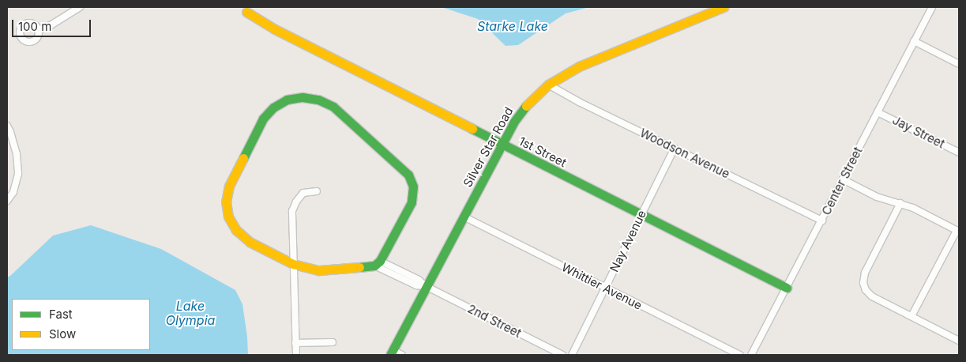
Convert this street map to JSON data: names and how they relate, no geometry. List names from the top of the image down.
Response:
{
  "streets": {
    "street": [
      "Jay Street",
      "Silver Star Road",
      "1st Street",
      "Woodson Avenue",
      "Center Street",
      "Nay Avenue",
      "Whittier Avenue",
      "2nd Street"
    ]
  },
  "crossings": [
    ["Jay Street", "Center Street"],
    ["Silver Star Road", "1st Street"],
    ["Silver Star Road", "Woodson Avenue"],
    ["Silver Star Road", "Whittier Avenue"],
    ["Silver Star Road", "2nd Street"],
    ["1st Street", "Center Street"],
    ["1st Street", "Nay Avenue"],
    ["Woodson Avenue", "Center Street"],
    ["Woodson Avenue", "Nay Avenue"],
    ["Nay Avenue", "Whittier Avenue"]
  ],
  "water": ["Starke Lake", "Lake Olympia"],
  "legend": ["Fast", "Slow"],
  "scale_bar": "100 m"
}
